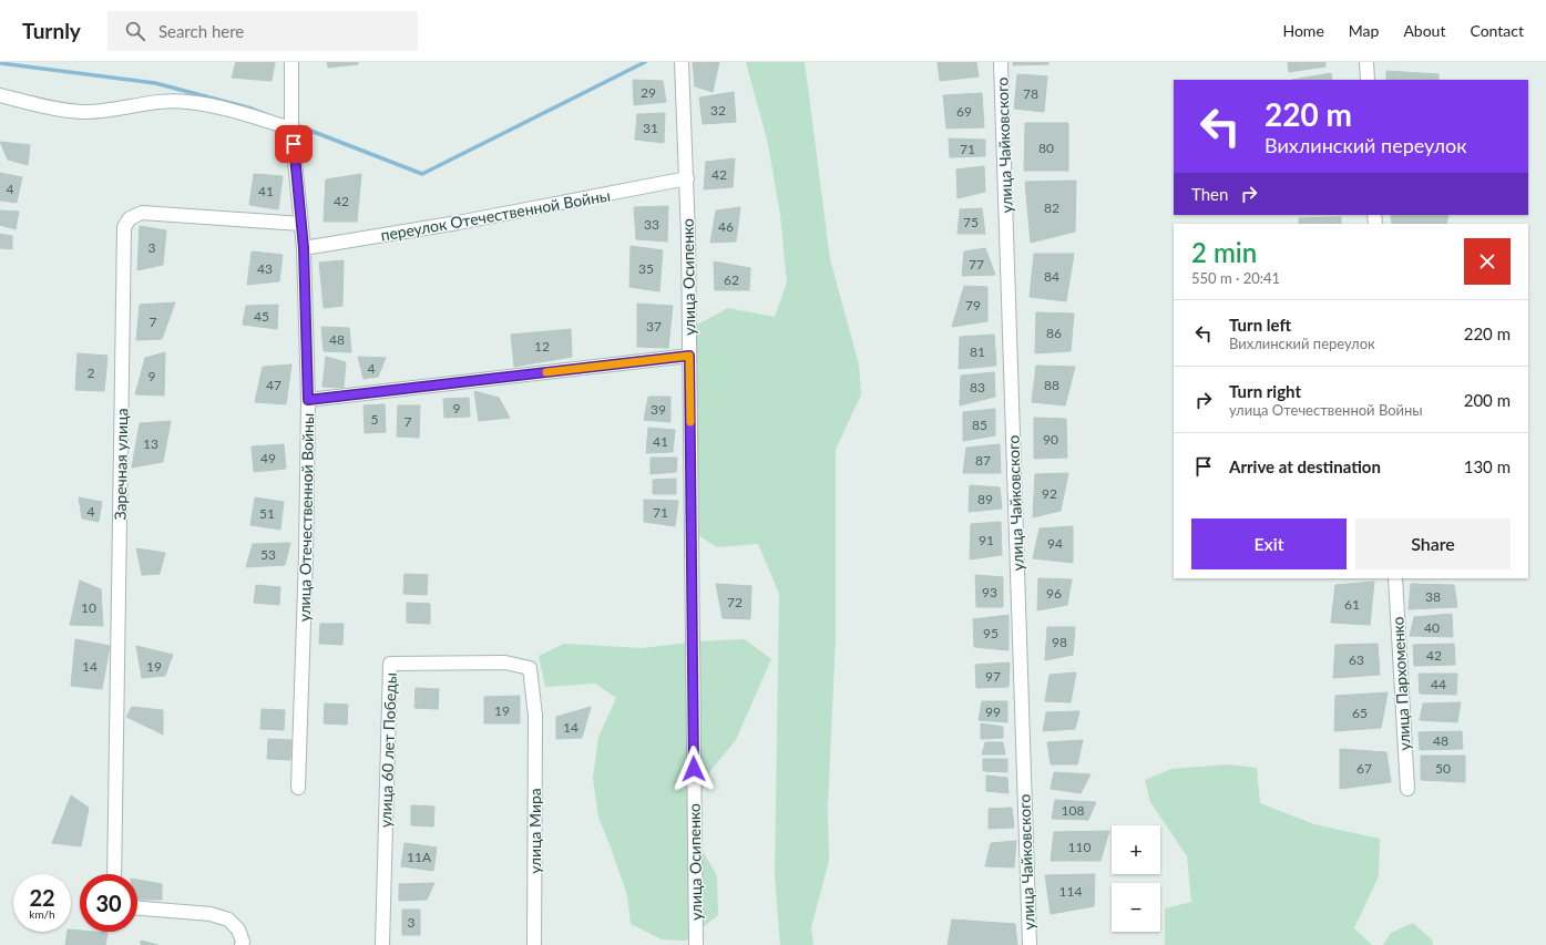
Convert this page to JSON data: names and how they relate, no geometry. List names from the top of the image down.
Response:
{
  "streets": {
    "street": [
      "улица Чайковского",
      "переулок Отечественной Войны",
      "улица Осипенко",
      "Заречная улица",
      "улица Отечественной Войны",
      "улица Пархоменко",
      "улица 60 лет Победы",
      "улица Мира"
    ]
  },
  "crossings": [
    ["переулок Отечественной Войны", "улица Осипенко"],
    ["переулок Отечественной Войны", "улица Отечественной Войны"],
    ["Заречная улица", "улица Отечественной Войны"],
    ["улица 60 лет Победы", "улица Мира"]
  ],
  "house_numbers": [
    "29",
    "78",
    "32",
    "69",
    "31",
    "80",
    "71",
    "42",
    "4",
    "41",
    "42",
    "82",
    "75",
    "33",
    "46",
    "3",
    "77",
    "43",
    "35",
    "84",
    "62",
    "79",
    "45",
    "7",
    "37",
    "86",
    "48",
    "12",
    "81",
    "4",
    "2",
    "9",
    "47",
    "88",
    "83",
    "9",
    "39",
    "5",
    "7",
    "85",
    "90",
    "41",
    "13",
    "49",
    "87",
    "92",
    "89",
    "4",
    "71",
    "51",
    "91",
    "94",
    "53",
    "93",
    "96",
    "38",
    "72",
    "61",
    "10",
    "40",
    "95",
    "98",
    "42",
    "63",
    "14",
    "19",
    "97",
    "44",
    "19",
    "99",
    "65",
    "14",
    "48",
    "67",
    "50",
    "108",
    "110",
    "11А",
    "114",
    "3"
  ],
  "page": {
    "header": "Turnly",
    "search": "Search here",
    "nav": [
      "Home",
      "Map",
      "About",
      "Contact"
    ],
    "turn": ["220 m", "Вихлинский переулок"],
    "then": "Then",
    "heading": ["2 min", "550 m · 20:41"],
    "list": [
      {
        "name": "Turn left",
        "note": "Вихлинский переулок",
        "value": "220 m"
      },
      {
        "name": "Turn right",
        "note": "улица Отечественной Войны",
        "value": "200 m"
      },
      {
        "name": "Arrive at destination",
        "value": "130 m"
      }
    ],
    "buttons": ["Exit", "Share"],
    "map_buttons": ["+", "−"],
    "speed": "22 km/h",
    "limit": "30"
  }
}
